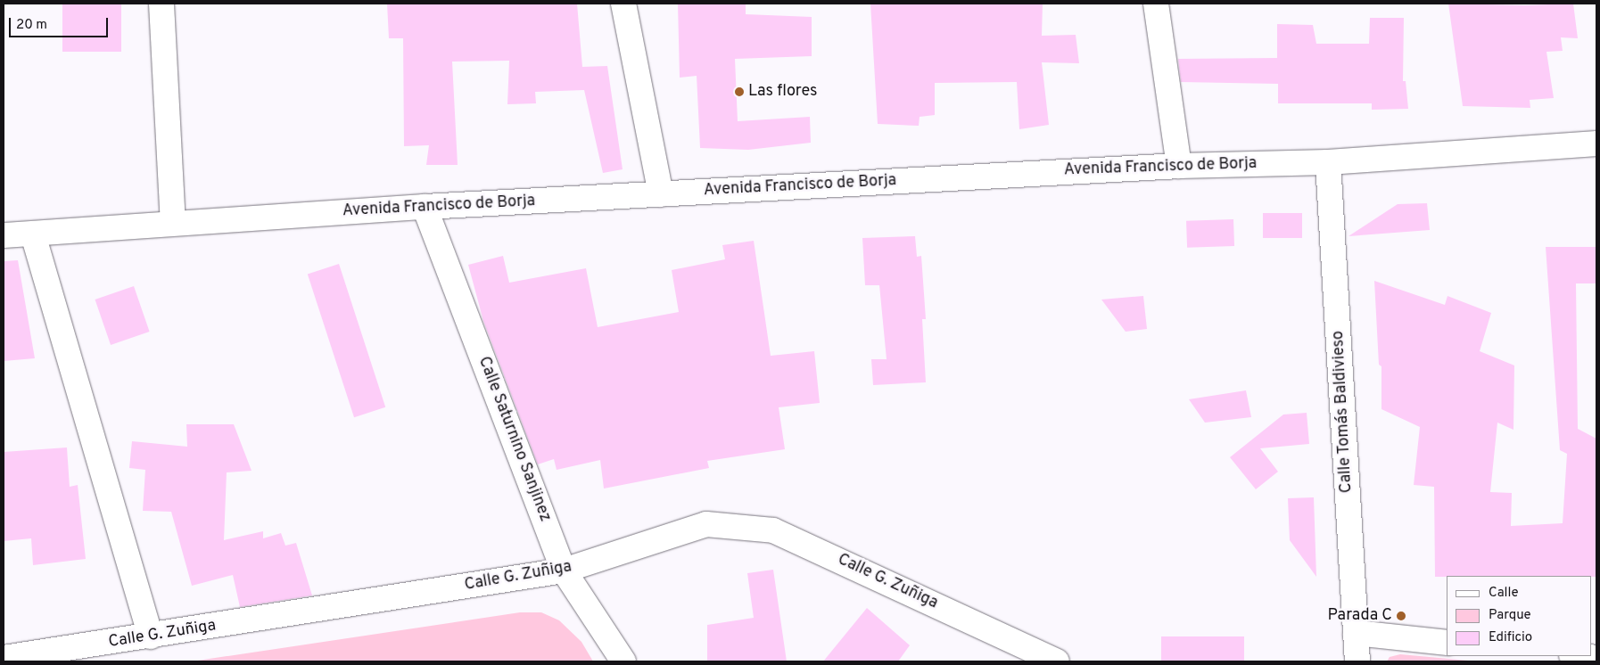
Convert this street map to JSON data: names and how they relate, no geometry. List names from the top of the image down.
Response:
{
  "streets": {
    "street": [
      "Avenida Francisco de Borja",
      "Calle Tomás Baldivieso",
      "Calle Saturnino Sanjinez",
      "Calle G. Zuñiga"
    ]
  },
  "crossings": [
    ["Avenida Francisco de Borja", "Calle Tomás Baldivieso"],
    ["Avenida Francisco de Borja", "Calle Saturnino Sanjinez"],
    ["Calle Saturnino Sanjinez", "Calle G. Zuñiga"]
  ],
  "places": ["Las flores", "Parada C"],
  "legend": ["Calle", "Parque", "Edificio"],
  "scale_bar": "20 m"
}
